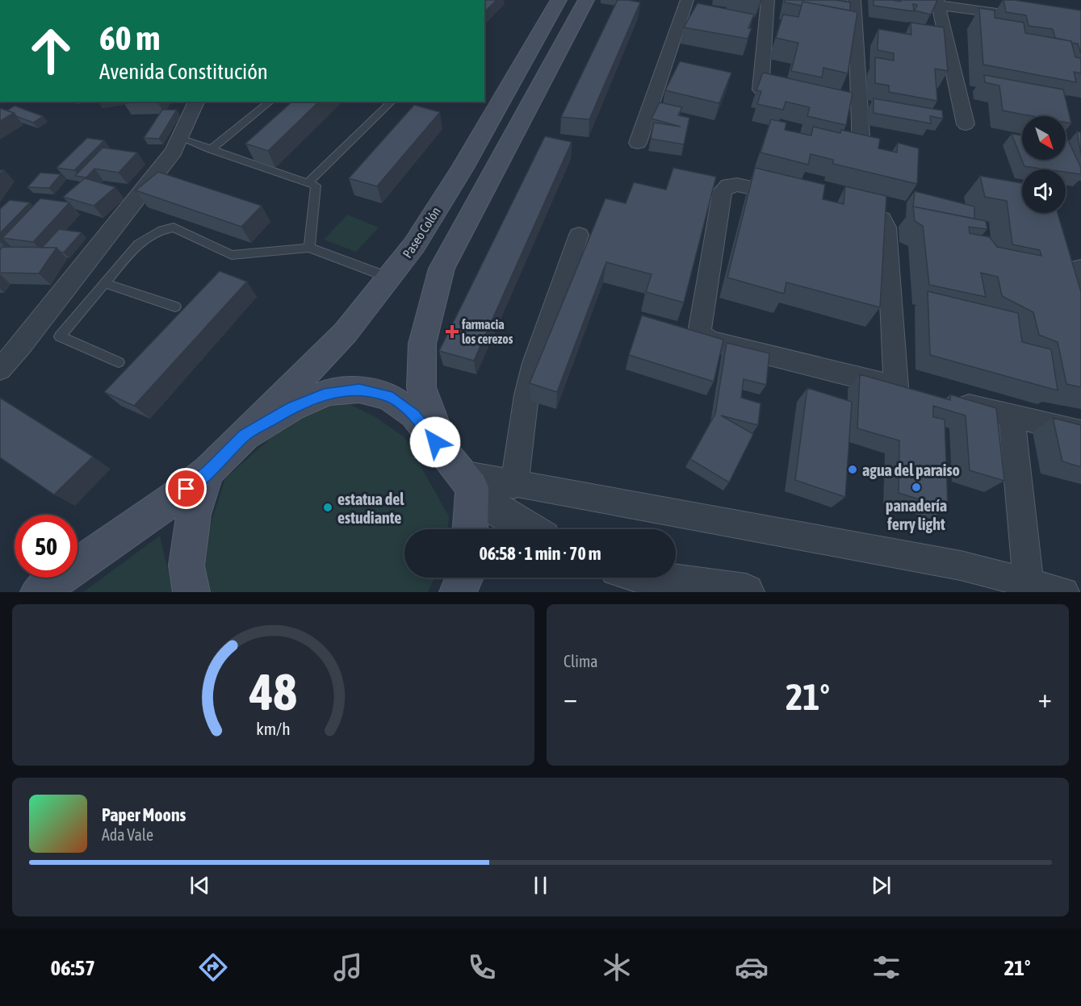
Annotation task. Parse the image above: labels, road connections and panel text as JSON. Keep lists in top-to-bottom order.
{
  "streets": {
    "main road": ["Paseo Colón"]
  },
  "places": {
    "health": ["farmacia los cerezos"],
    "other": ["agua del paraiso", "panadería ferry light", "estatua del estudiante"]
  },
  "north": "bottom right",
  "page": {
    "turn": ["60 m", "Avenida Constitución"],
    "limit": "50",
    "trip": "06:58 · 1 min · 70 m",
    "tile": "Clima",
    "heat": ["−", "21°", "+"],
    "song": ["Paper Moons", "Ada Vale"],
    "tabs": ["06:57", "21°"],
    "gauge": ["48", "km/h"]
  }
}
